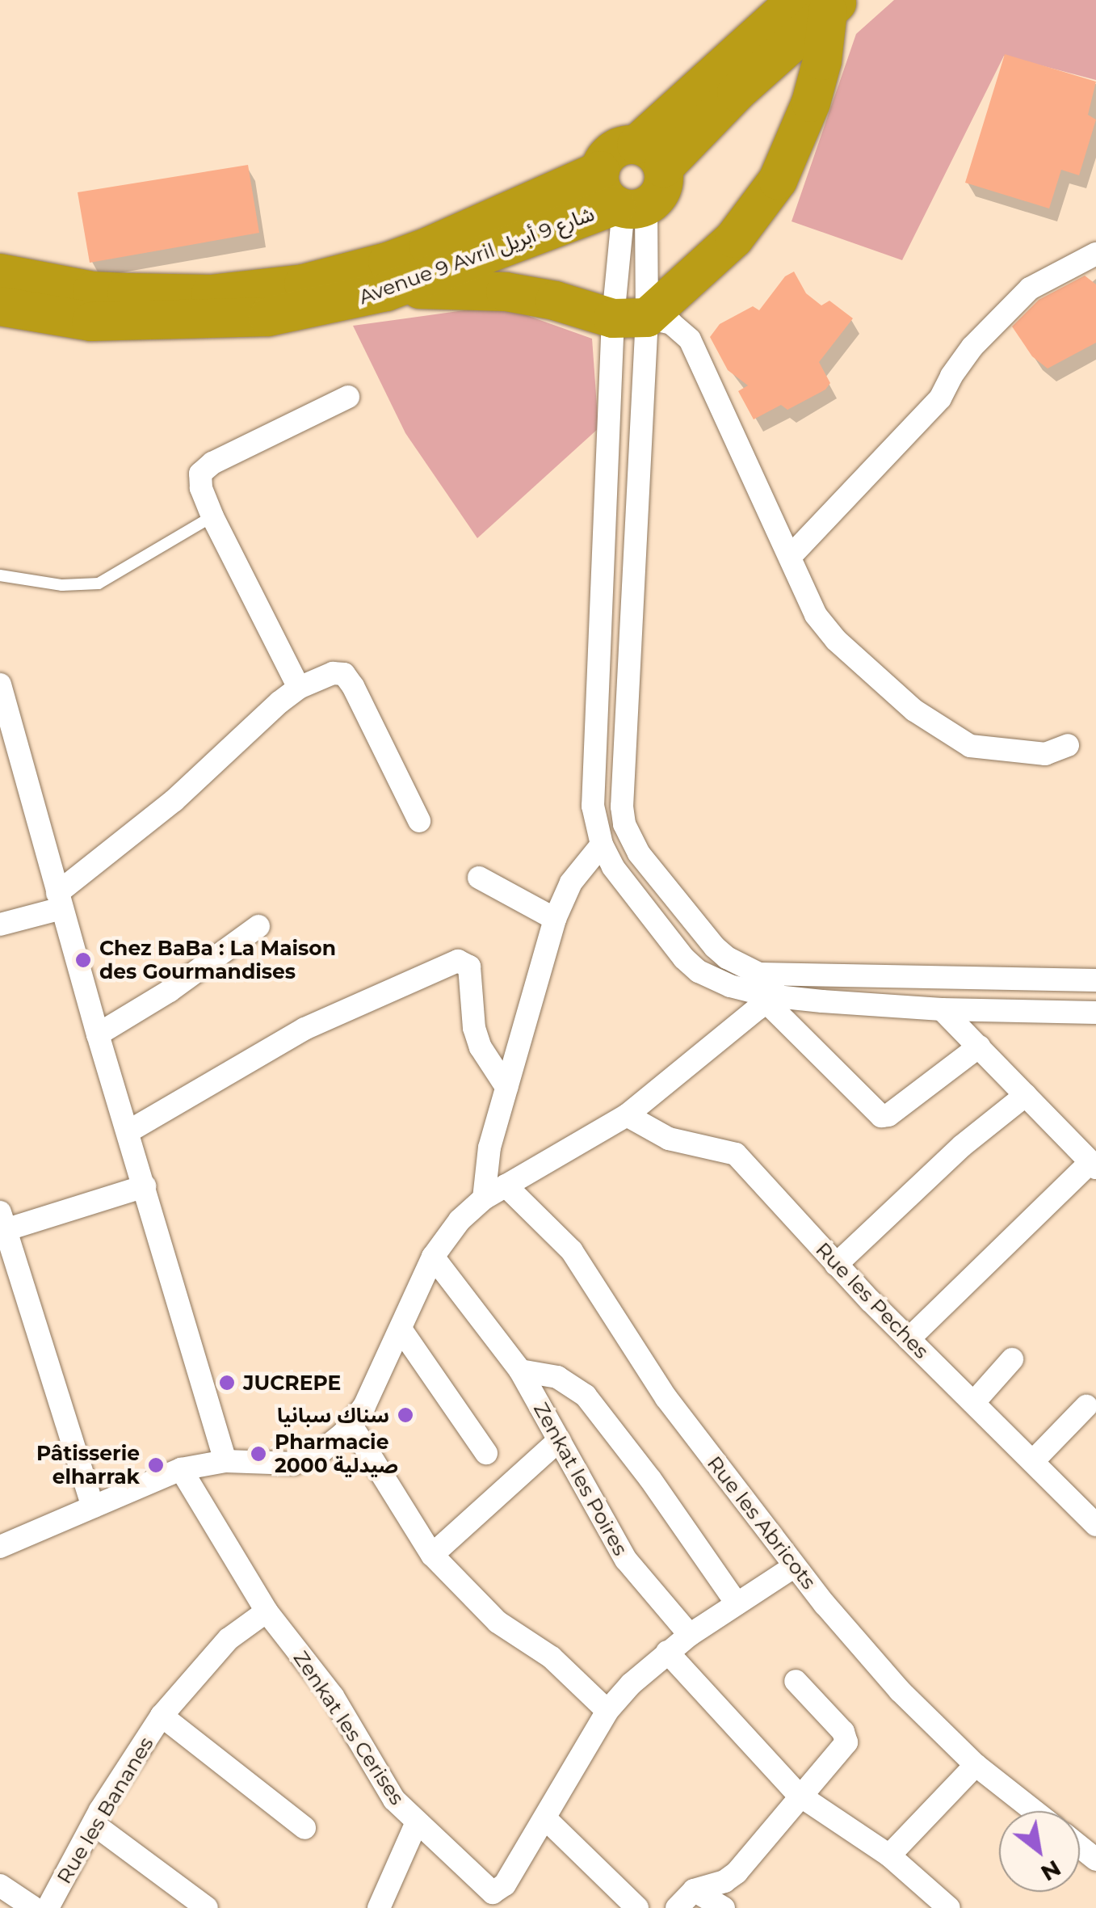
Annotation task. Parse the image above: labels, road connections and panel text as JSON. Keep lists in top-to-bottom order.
{
  "streets": {
    "highway": ["Avenue 9 Avril شارع 9 أبريل"],
    "street": [
      "Rue les Peches",
      "Zenkat les Poires",
      "Rue les Abricots",
      "Zenkat les Cerises",
      "Rue les Bananes"
    ]
  },
  "crossings": [
    ["Zenkat les Poires", "Zenkat les Cerises"],
    ["Zenkat les Cerises", "Rue les Bananes"]
  ],
  "places": [
    "Chez BaBa : La Maison des Gourmandises",
    "JUCREPE",
    "سناك سبانيا",
    "Pharmacie 2000 صيدلية",
    "Pâtisserie elharrak"
  ],
  "north": "bottom right"
}
